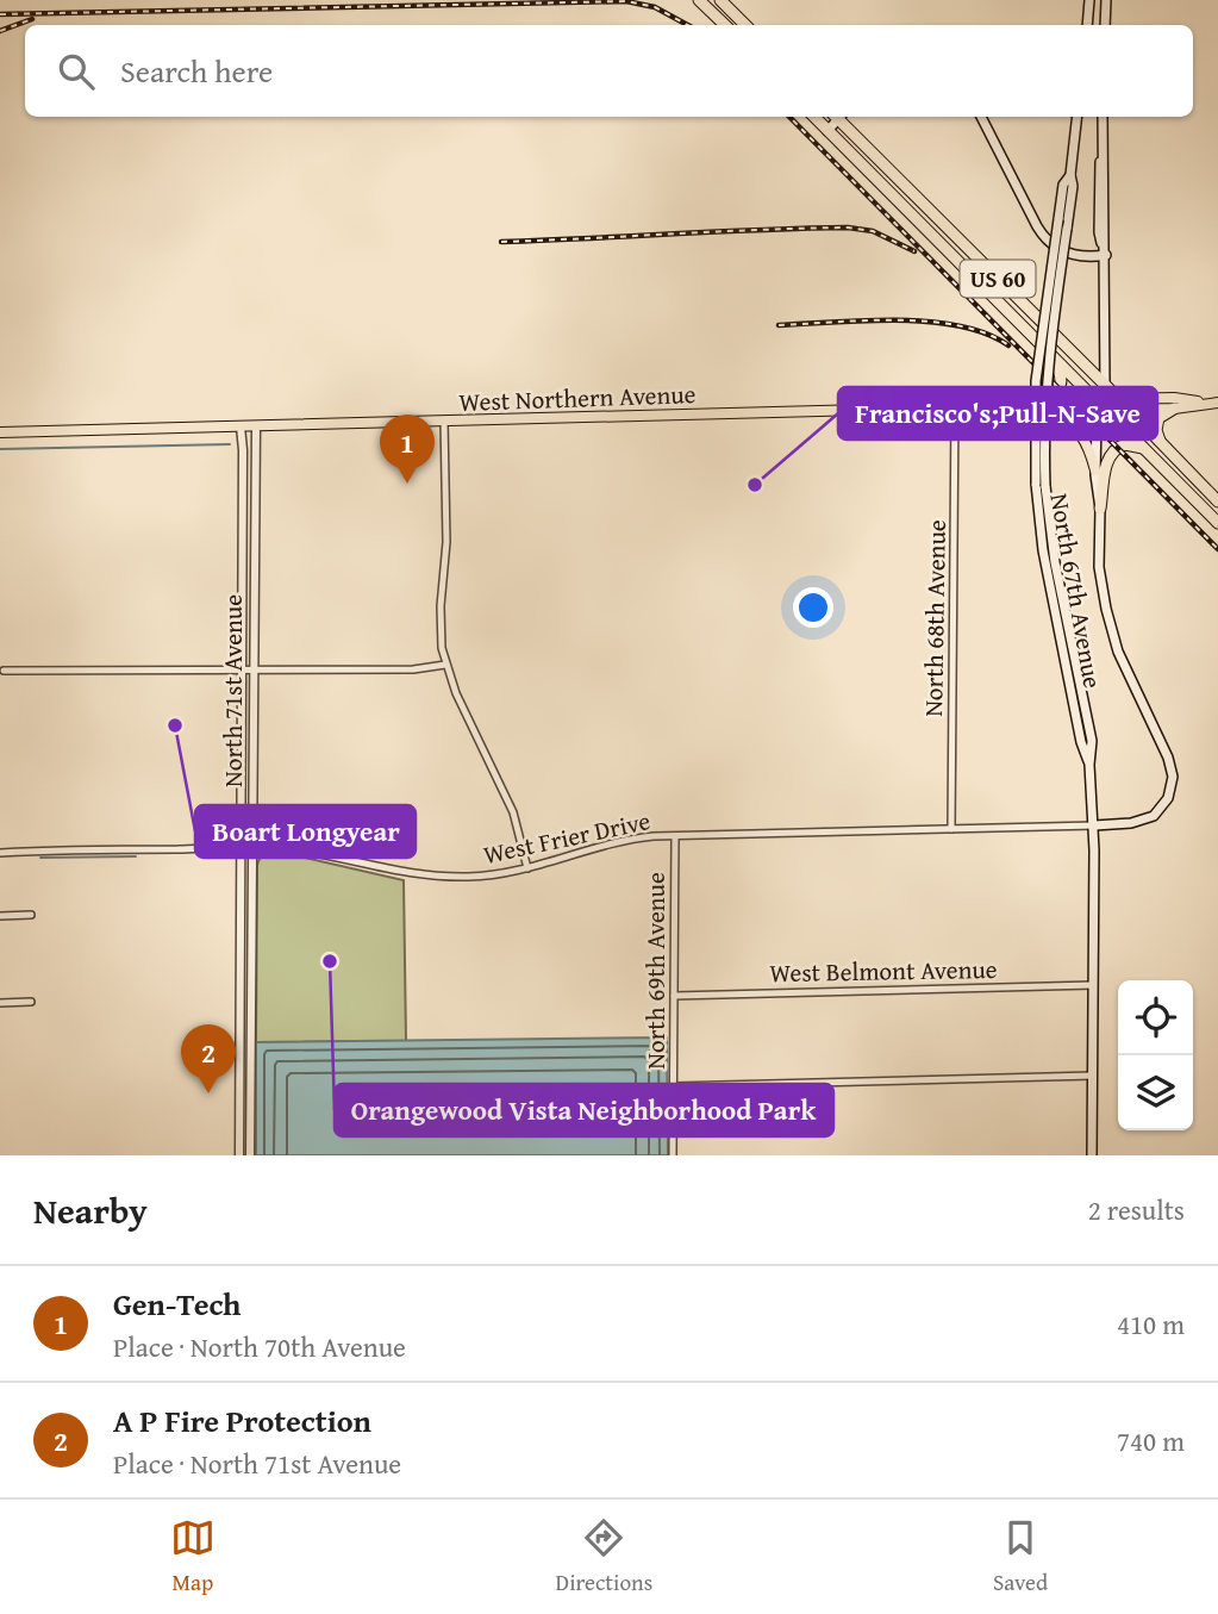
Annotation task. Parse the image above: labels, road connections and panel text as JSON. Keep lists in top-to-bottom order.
{
  "streets": {
    "highway": ["US 60"],
    "main road": ["West Northern Avenue", "North 67th Avenue"],
    "street": [
      "North 68th Avenue",
      "North 71st Avenue",
      "West Frier Drive",
      "North 69th Avenue",
      "West Belmont Avenue"
    ]
  },
  "crossings": [
    ["US 60", "West Northern Avenue"],
    ["West Northern Avenue", "North 68th Avenue"],
    ["West Northern Avenue", "North 71st Avenue"],
    ["North 67th Avenue", "West Frier Drive"],
    ["North 67th Avenue", "West Belmont Avenue"],
    ["North 68th Avenue", "West Frier Drive"],
    ["North 71st Avenue", "West Frier Drive"],
    ["West Frier Drive", "North 69th Avenue"],
    ["North 69th Avenue", "West Belmont Avenue"]
  ],
  "places": ["Francisco's;Pull-N-Save", "Boart Longyear", "Orangewood Vista Neighborhood Park"],
  "page": {
    "search": "Search here",
    "pins": ["1", "2"],
    "heading": ["Nearby", "2 results"],
    "list": [
      {
        "mark": "1",
        "name": "Gen-Tech",
        "note": "Place · North 70th Avenue",
        "value": "410 m"
      },
      {
        "mark": "2",
        "name": "A P Fire Protection",
        "note": "Place · North 71st Avenue",
        "value": "740 m"
      }
    ],
    "nav": ["Map", "Directions", "Saved"]
  }
}
